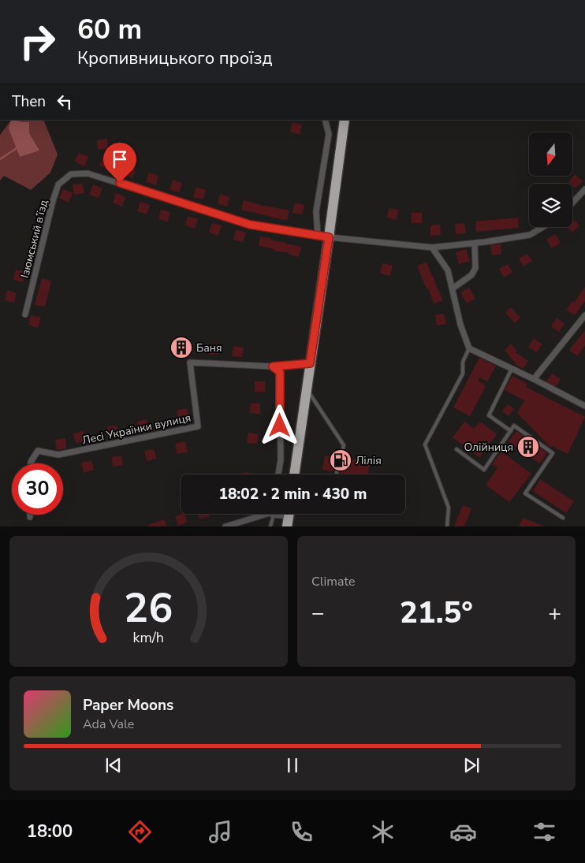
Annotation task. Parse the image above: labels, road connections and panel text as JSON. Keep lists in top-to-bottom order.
{
  "streets": {
    "street": ["Ізюмський в’їзд", "Лесі Українки вулиця"]
  },
  "places": {
    "building": ["Баня", "Олійниця"],
    "fuel station": ["Лілія"]
  },
  "north": "bottom",
  "page": {
    "turn": ["60 m", "Кропивницького проїзд"],
    "then": "Then",
    "limit": "30",
    "trip": "18:02 · 2 min · 430 m",
    "tile": "Climate",
    "heat": ["−", "21.5°", "+"],
    "song": ["Paper Moons", "Ada Vale"],
    "tabs": "18:00",
    "gauge": ["26", "km/h"]
  }
}
